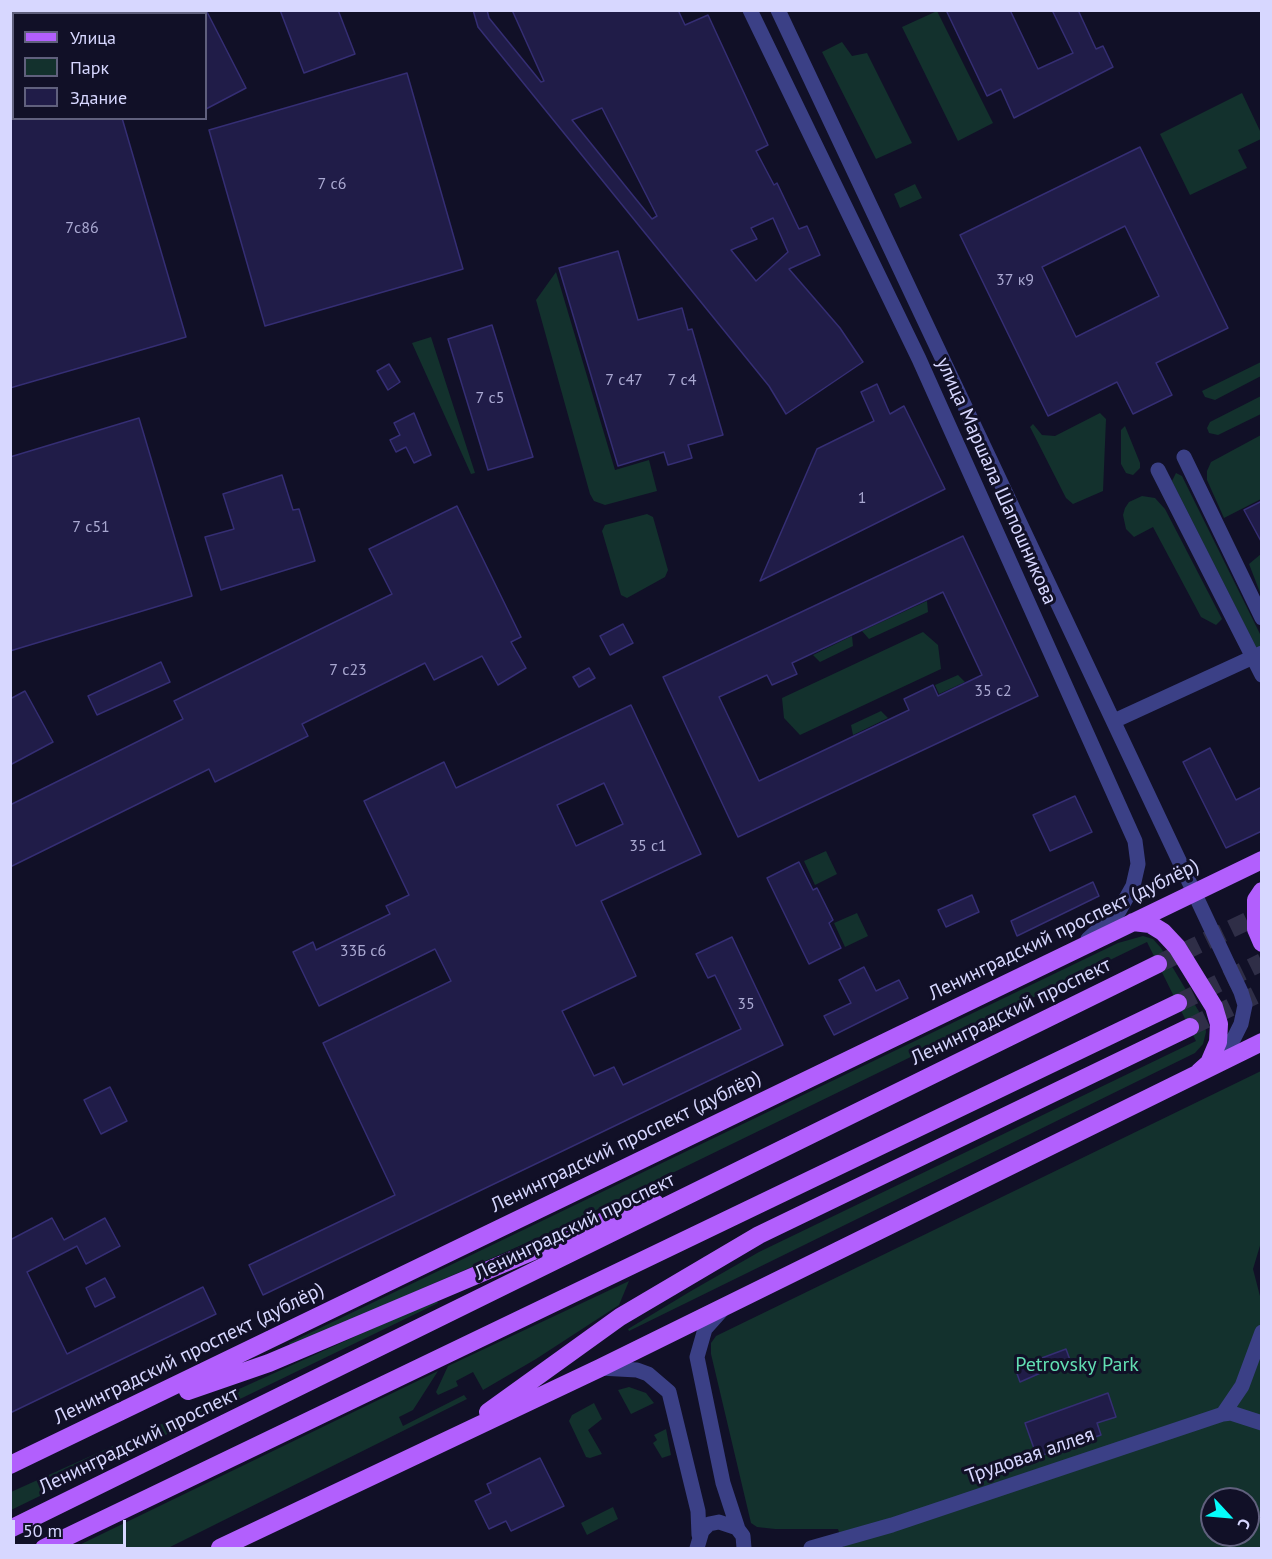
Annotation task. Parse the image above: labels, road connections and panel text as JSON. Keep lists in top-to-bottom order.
{
  "streets": {
    "main road": ["Ленинградский проспект (дублёр)", "Ленинградский проспект"],
    "street": ["улица Маршала Шапошникова", "Трудовая аллея"]
  },
  "crossings": [
    ["улица Маршала Шапошникова", "Ленинградский проспект (дублёр)"]
  ],
  "parks": ["Petrovsky Park"],
  "house_numbers": [
    "7 с6",
    "7с86",
    "37 к9",
    "7 с47",
    "7 с4",
    "7 с5",
    "1",
    "7 с51",
    "7 с23",
    "35 с2",
    "35 с1",
    "33Б с6",
    "35"
  ],
  "legend": ["Улица", "Парк", "Здание"],
  "scale_bar": "50 m",
  "north": "bottom right"
}
